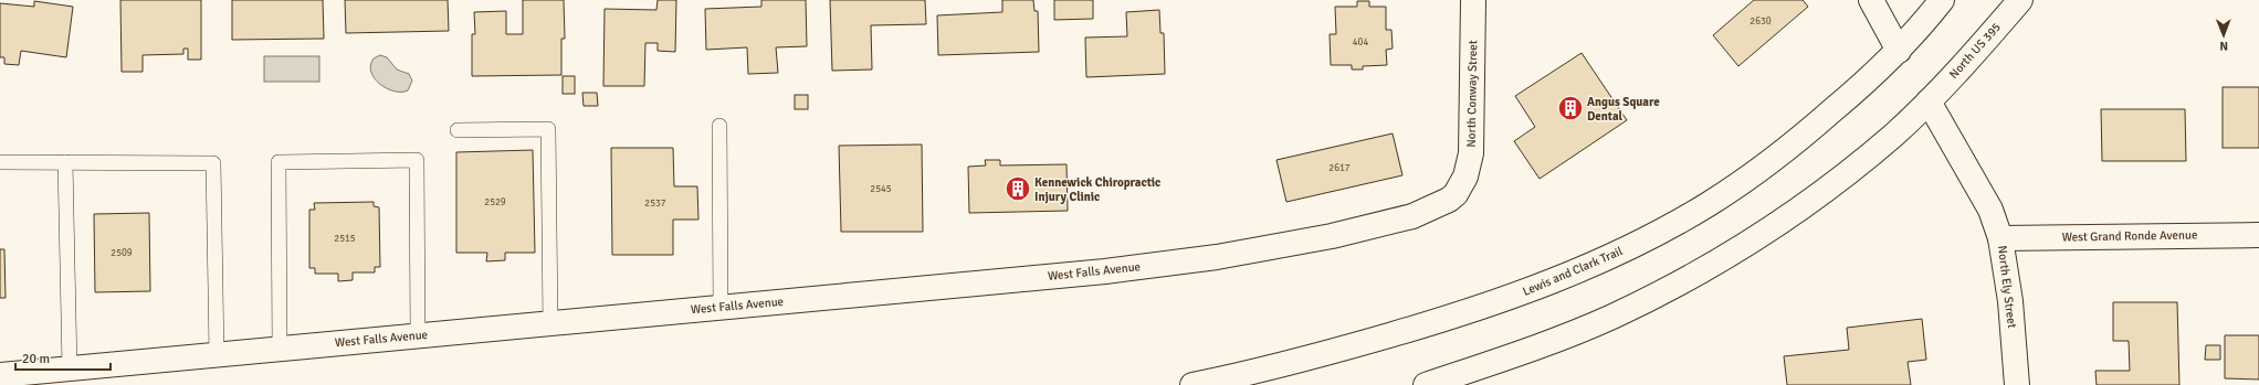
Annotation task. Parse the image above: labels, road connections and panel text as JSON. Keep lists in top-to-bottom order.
{
  "streets": {
    "main road": [
      "North US 395",
      "North Conway Street",
      "West Grand Ronde Avenue",
      "West Falls Avenue",
      "Lewis and Clark Trail",
      "North Ely Street"
    ]
  },
  "crossings": [
    ["North US 395", "North Ely Street"],
    ["North Conway Street", "West Falls Avenue"],
    ["West Grand Ronde Avenue", "North Ely Street"]
  ],
  "places": {
    "building": ["Angus Square Dental", "Kennewick Chiropractic Injury Clinic"]
  },
  "house_numbers": [
    "2630",
    "404",
    "2617",
    "2545",
    "2529",
    "2537",
    "2515",
    "2509"
  ],
  "scale_bar": "20 m",
  "north": "bottom"
}
